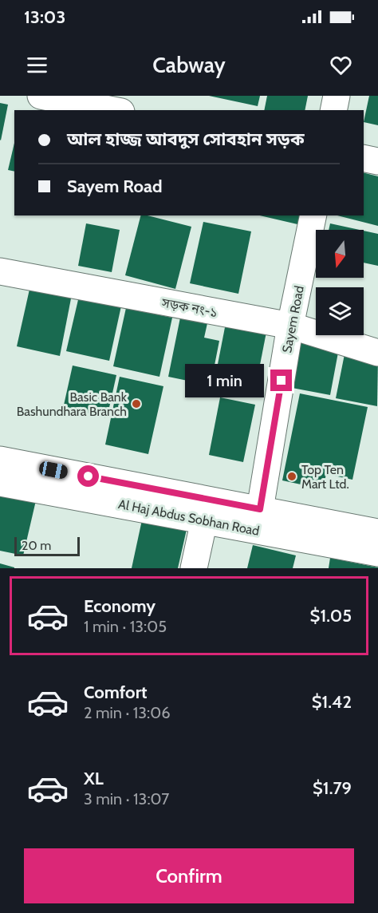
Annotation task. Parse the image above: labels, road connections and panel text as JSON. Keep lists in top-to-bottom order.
{
  "streets": {
    "street": ["সড়ক নং-১", "Sayem Road", "Al Haj Abdus Sobhan Road"]
  },
  "crossings": [
    ["সড়ক নং-১", "Sayem Road"]
  ],
  "places": ["Basic Bank Bashundhara Branch", "Top Ten Mart Ltd."],
  "scale_bar": "20 m",
  "north": "bottom",
  "page": {
    "status": "13:03",
    "header": "Cabway",
    "banner": ["আল হাজ্জ আবদুস সোবহান সড়ক", "Sayem Road"],
    "bubble": "1 min",
    "scale": "20 m",
    "list": [
      {
        "name": "Economy",
        "note": "1 min · 13:05",
        "value": "$1.05"
      },
      {
        "name": "Comfort",
        "note": "2 min · 13:06",
        "value": "$1.42"
      },
      {
        "name": "XL",
        "note": "3 min · 13:07",
        "value": "$1.79"
      }
    ],
    "buttons": "Confirm"
  }
}
